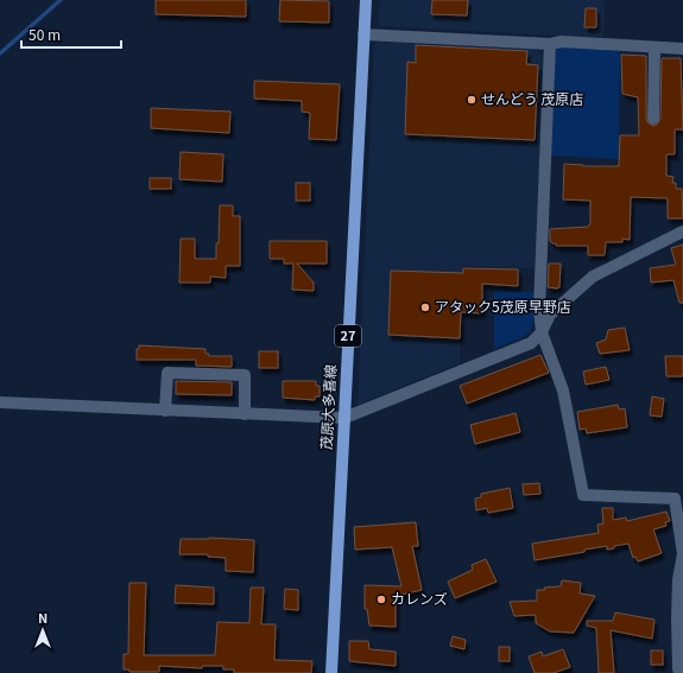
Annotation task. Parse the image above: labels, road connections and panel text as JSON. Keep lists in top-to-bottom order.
{
  "streets": {
    "main road": ["27", "茂原大多喜線"]
  },
  "places": ["せんどう 茂原店", "アタック5茂原早野店", "カレンズ"],
  "scale_bar": "50 m",
  "north": "top"
}
